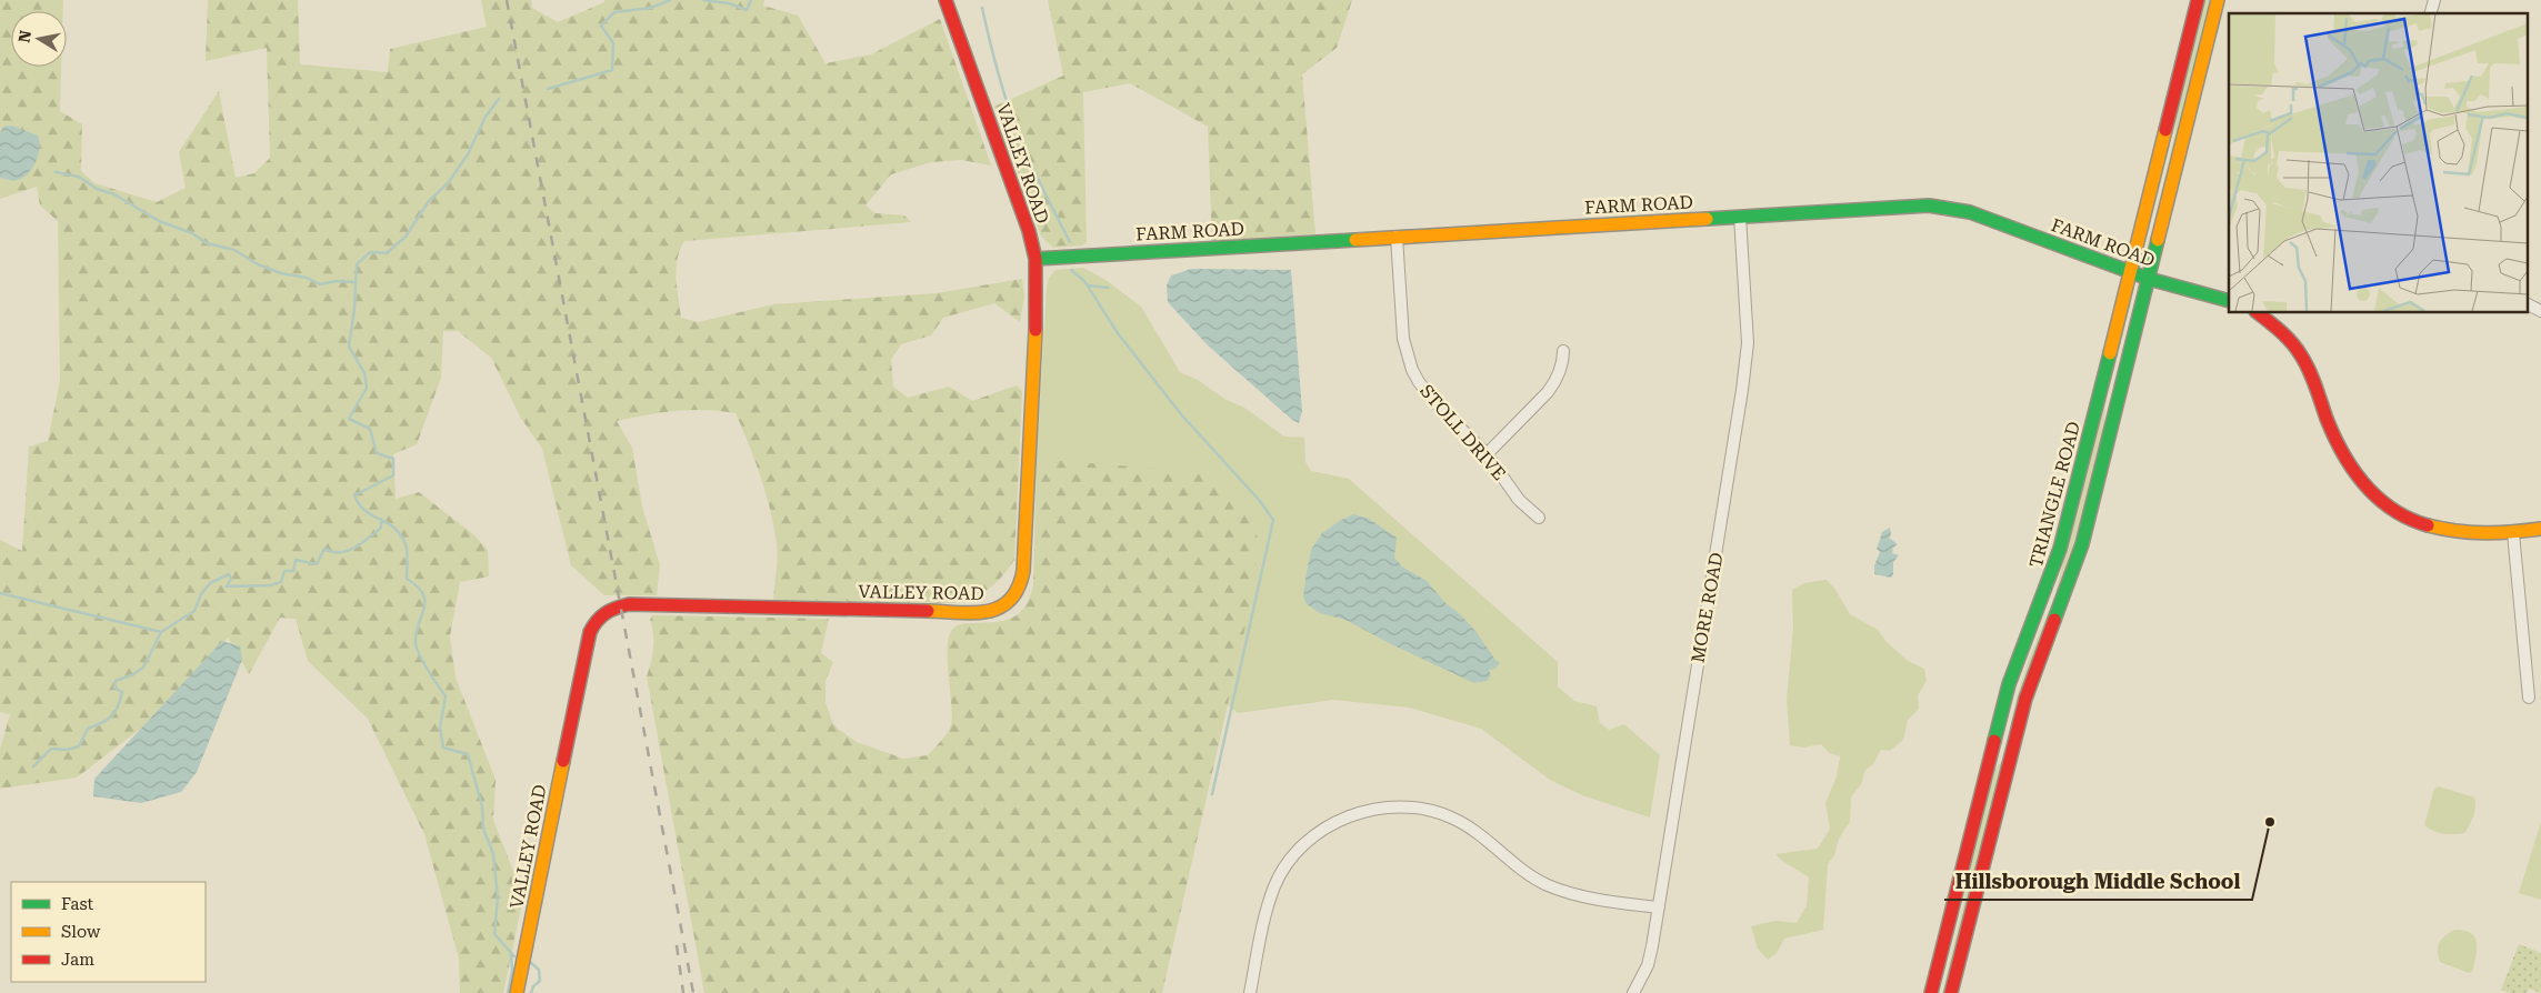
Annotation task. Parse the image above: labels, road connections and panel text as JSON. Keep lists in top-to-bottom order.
{
  "streets": {
    "street": [
      "VALLEY ROAD",
      "FARM ROAD",
      "STOLL DRIVE",
      "TRIANGLE ROAD",
      "MORE ROAD"
    ]
  },
  "crossings": [
    ["VALLEY ROAD", "FARM ROAD"],
    ["FARM ROAD", "STOLL DRIVE"],
    ["FARM ROAD", "TRIANGLE ROAD"],
    ["FARM ROAD", "MORE ROAD"]
  ],
  "places": ["Hillsborough Middle School"],
  "legend": ["Fast", "Slow", "Jam"],
  "north": "left"
}
